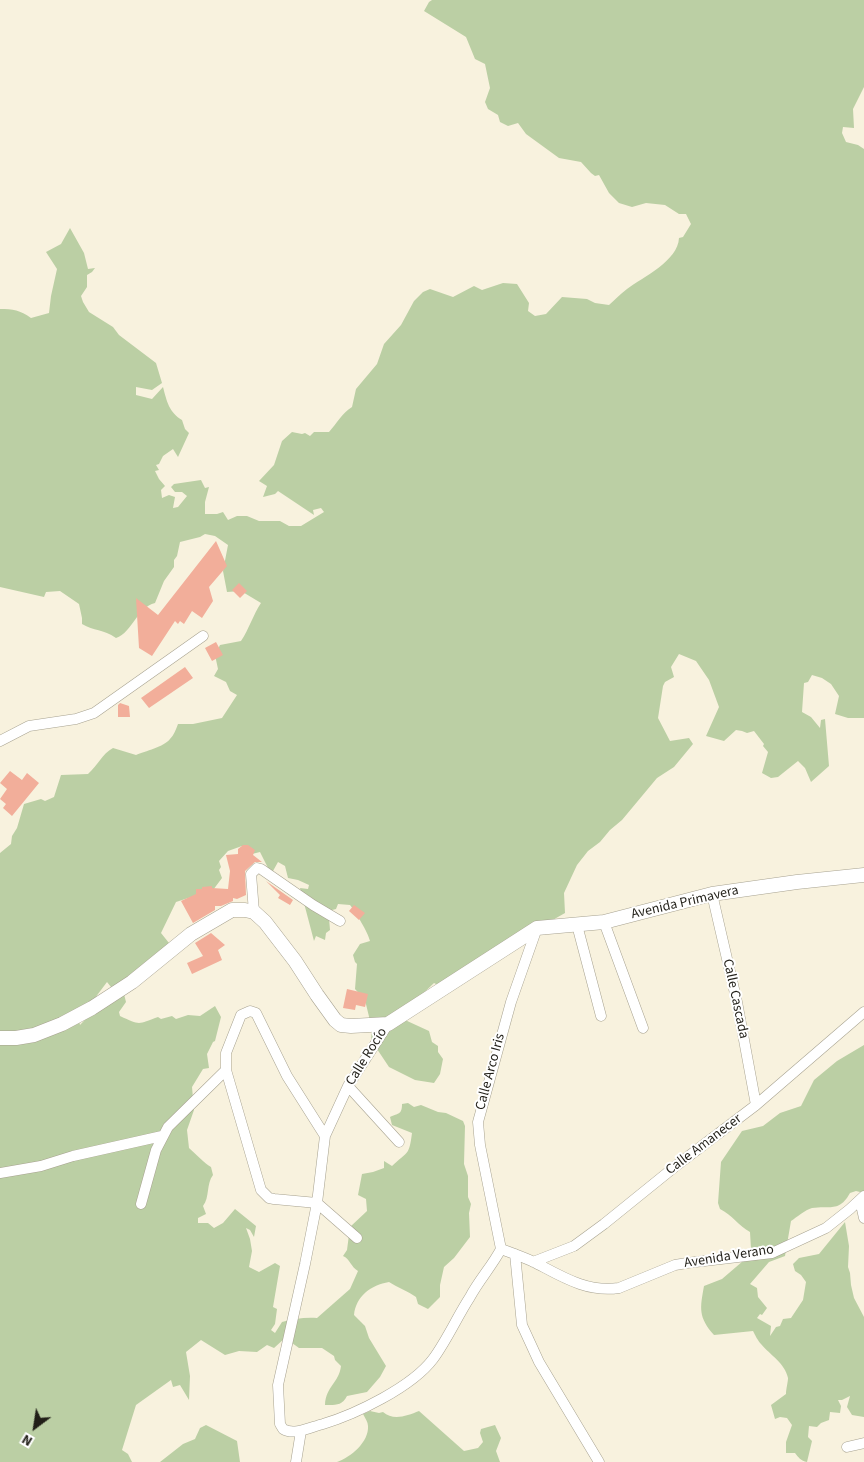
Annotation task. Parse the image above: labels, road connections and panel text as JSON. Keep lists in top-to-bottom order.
{
  "streets": {
    "street": [
      "Avenida Primavera",
      "Calle Cascada",
      "Calle Rocío",
      "Calle Arco Iris",
      "Calle Amanecer",
      "Avenida Verano"
    ]
  },
  "crossings": [
    ["Avenida Primavera", "Calle Cascada"],
    ["Avenida Primavera", "Calle Rocío"],
    ["Avenida Primavera", "Calle Arco Iris"],
    ["Calle Cascada", "Calle Amanecer"],
    ["Calle Rocío", "Calle Arco Iris"],
    ["Calle Arco Iris", "Avenida Verano"],
    ["Calle Amanecer", "Avenida Verano"]
  ],
  "north": "bottom left"
}
